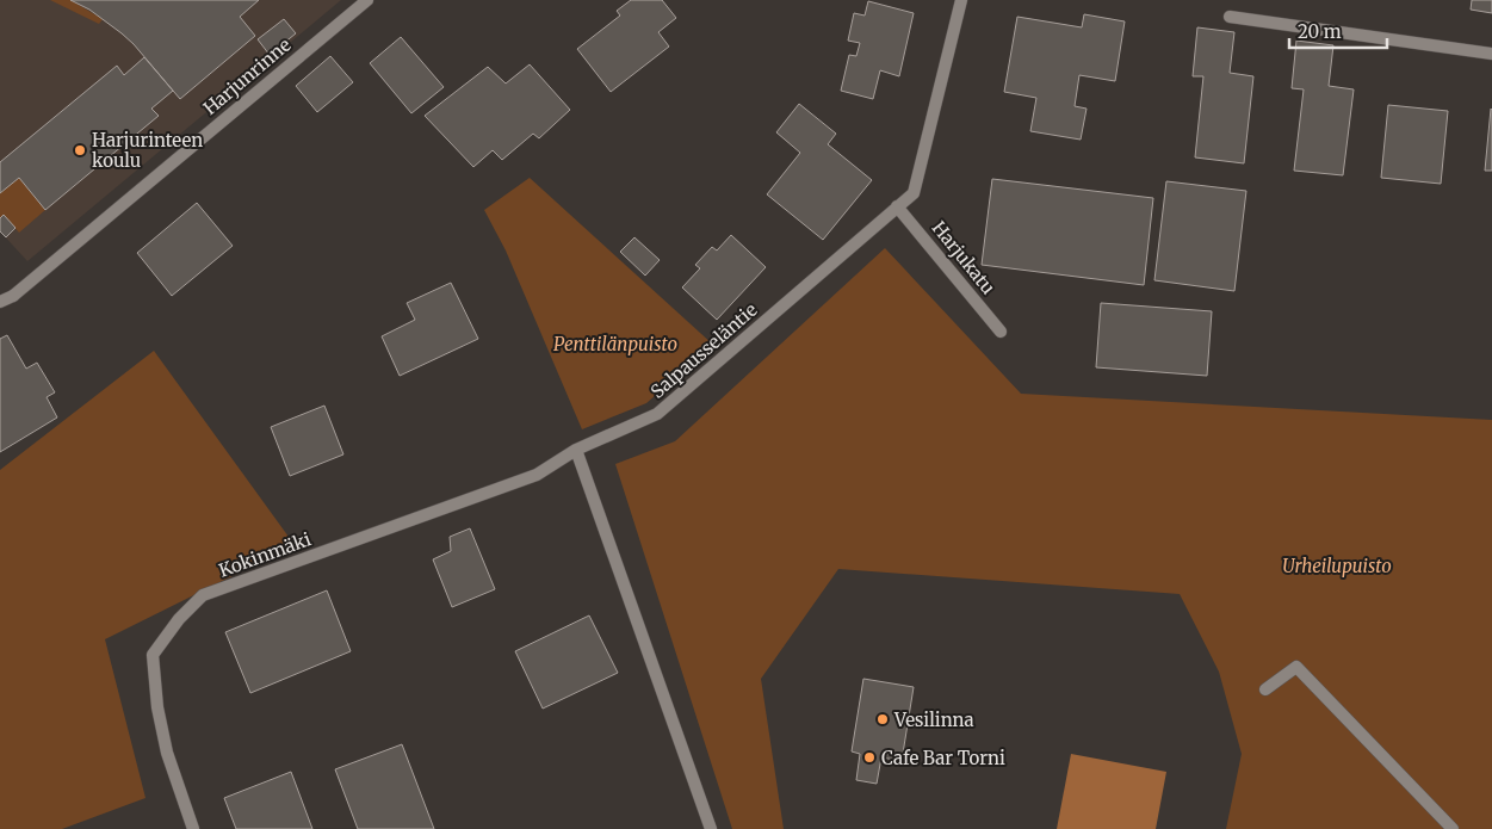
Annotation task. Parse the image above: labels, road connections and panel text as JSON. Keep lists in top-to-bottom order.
{
  "streets": {
    "street": [
      "Harjunrinne",
      "Harjukatu",
      "Salpausseläntie",
      "Kokinmäki"
    ]
  },
  "crossings": [
    ["Harjukatu", "Salpausseläntie"],
    ["Salpausseläntie", "Kokinmäki"]
  ],
  "parks": ["Penttilänpuisto", "Urheilupuisto"],
  "places": ["Harjurinteen koulu", "Vesilinna", "Cafe Bar Torni"],
  "scale_bar": "20 m"
}
